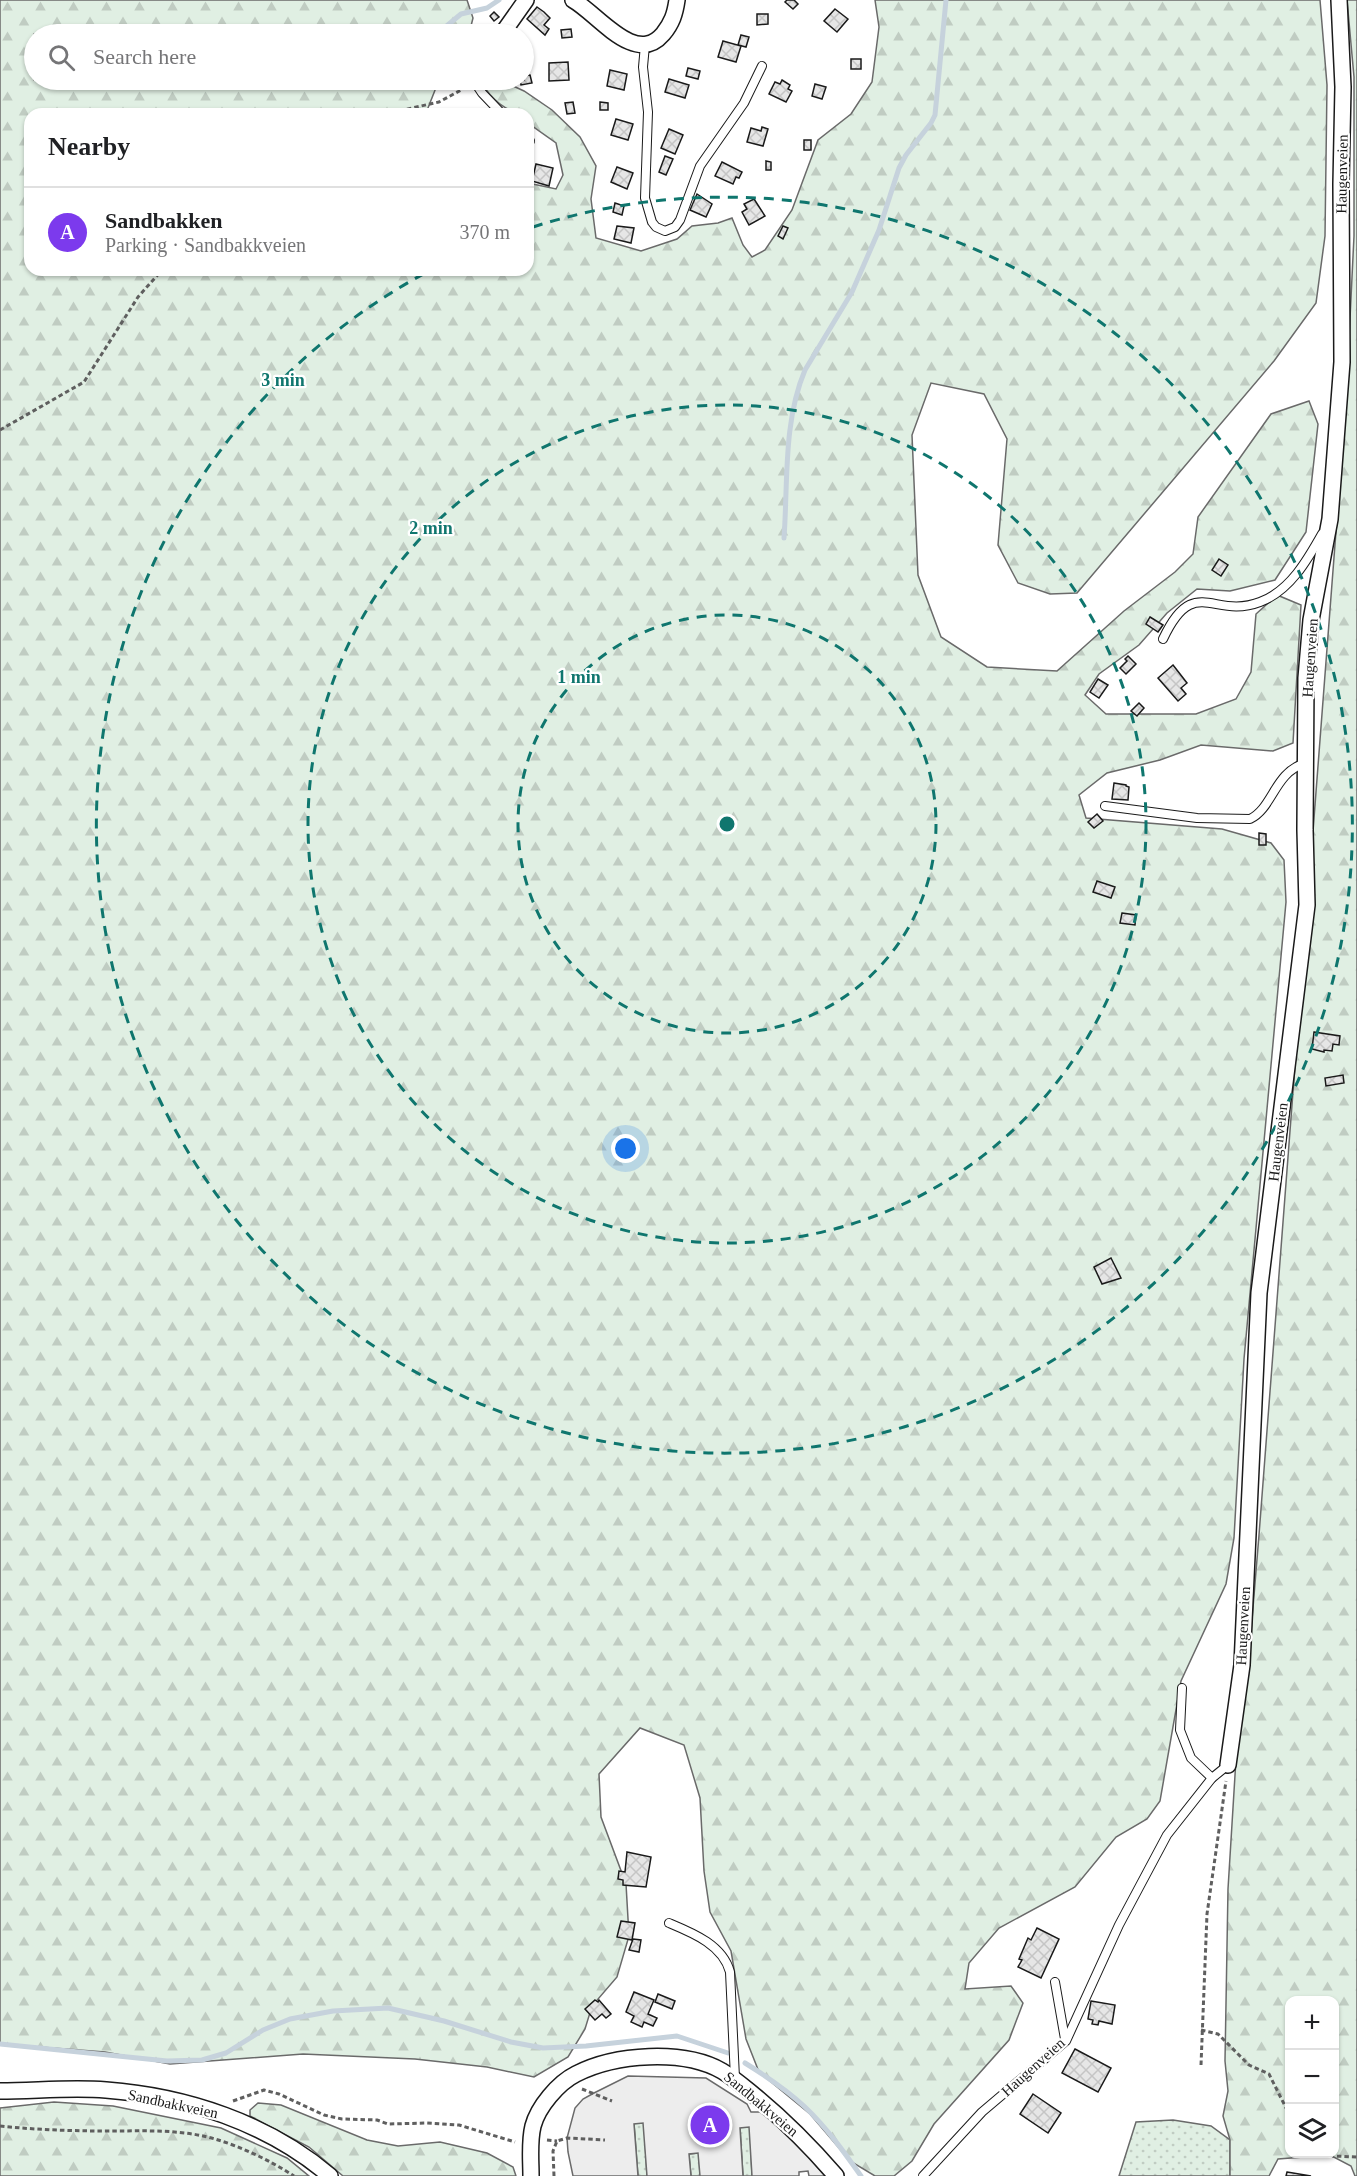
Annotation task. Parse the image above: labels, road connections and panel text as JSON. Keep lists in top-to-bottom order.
{
  "streets": {
    "street": ["Haugenveien", "Sandbakkveien"]
  },
  "page": {
    "search": "Search here",
    "heading": "Nearby",
    "list": [
      {
        "mark": "A",
        "name": "Sandbakken",
        "note": "Parking · Sandbakkveien",
        "value": "370 m"
      }
    ],
    "map_buttons": ["+", "−"],
    "pins": "A"
  },
  "rings": ["3 min", "2 min", "1 min"]
}
